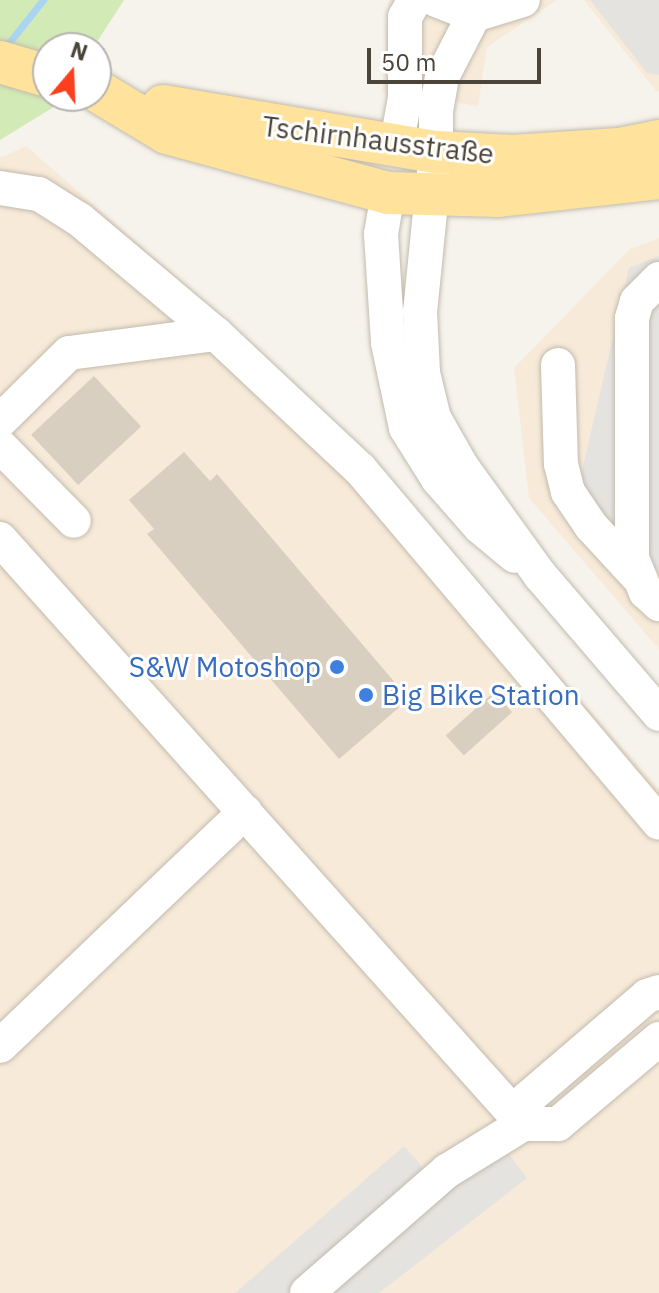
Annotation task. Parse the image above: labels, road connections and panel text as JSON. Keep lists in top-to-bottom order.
{
  "streets": {
    "main road": ["Tschirnhausstraße"]
  },
  "places": ["S&W Motoshop", "Big Bike Station"],
  "scale_bar": "50 m",
  "north": "top"
}
